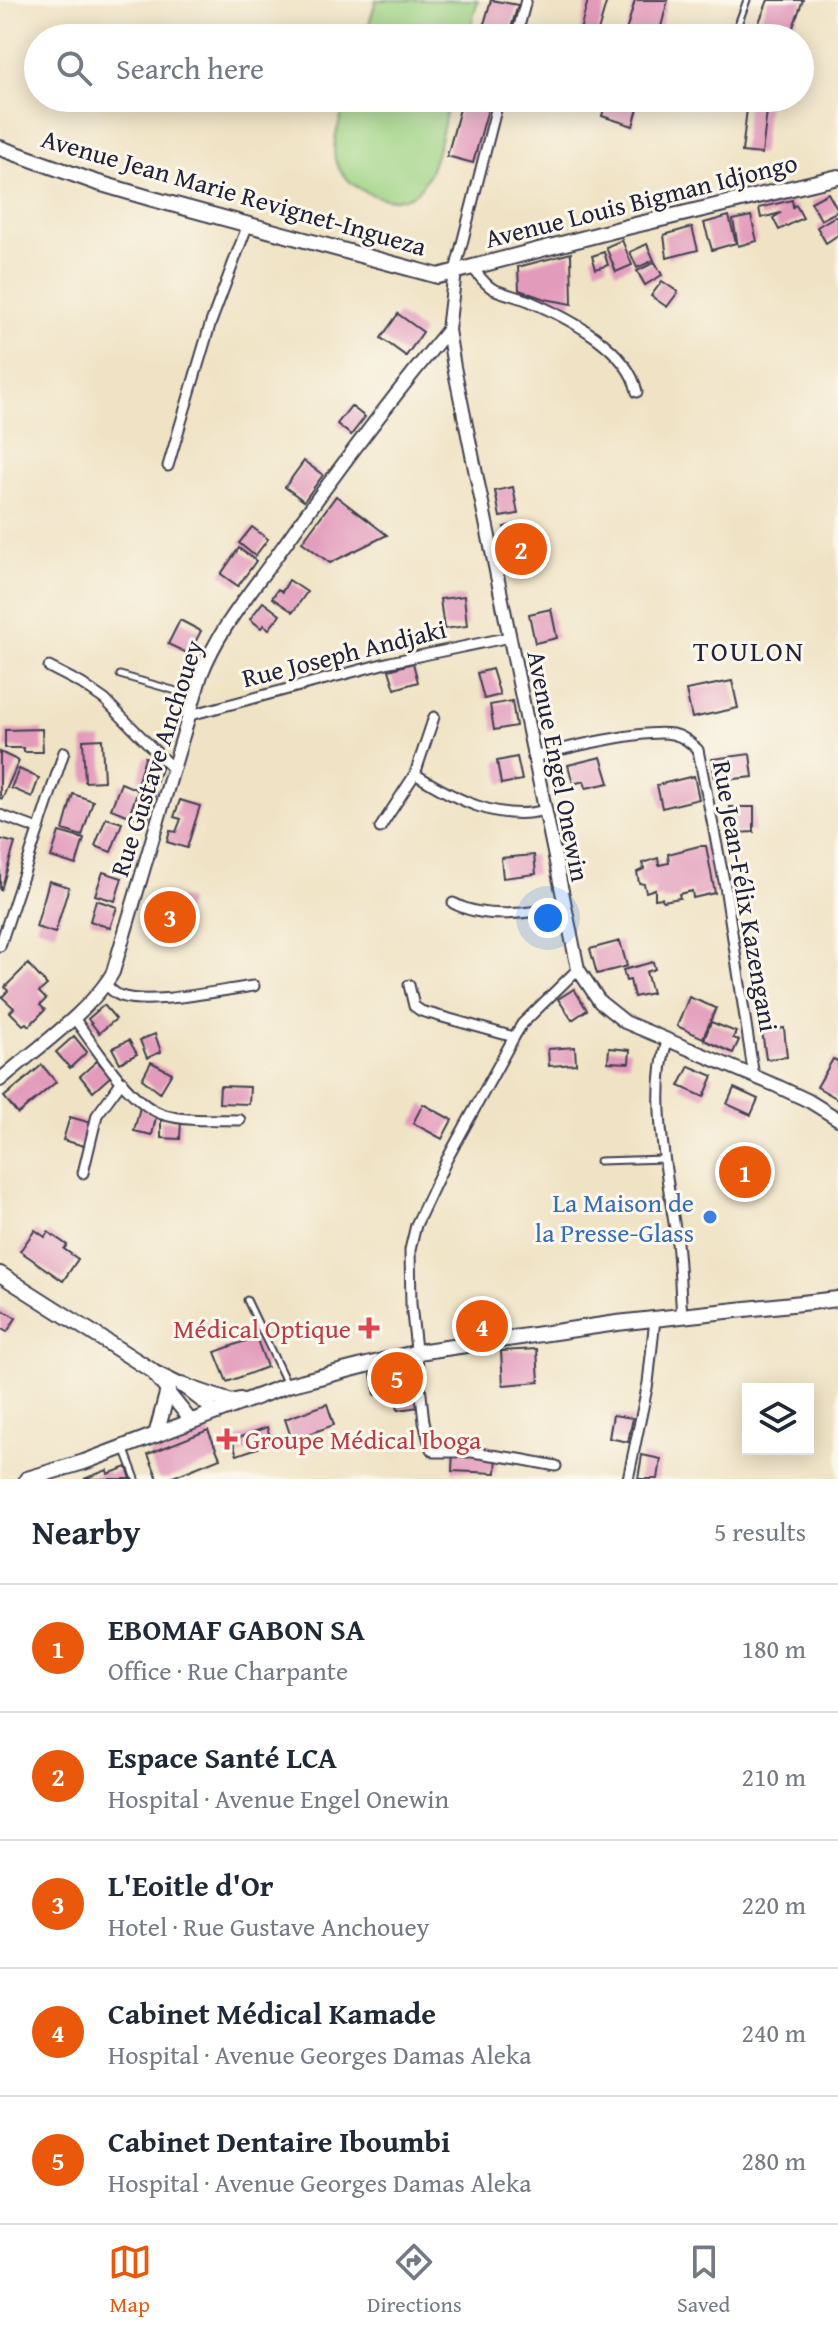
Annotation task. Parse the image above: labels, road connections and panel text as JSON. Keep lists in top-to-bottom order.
{
  "streets": {
    "main road": ["Avenue Jean Marie Revignet-Ingueza", "Avenue Louis Bigman Idjongo"],
    "street": [
      "Rue Joseph Andjaki",
      "Rue Gustave Anchouey",
      "Avenue Engel Onewin",
      "Rue Jean-Félix Kazengani"
    ]
  },
  "crossings": [
    ["Avenue Jean Marie Revignet-Ingueza", "Avenue Louis Bigman Idjongo"],
    ["Avenue Jean Marie Revignet-Ingueza", "Avenue Engel Onewin"],
    ["Avenue Louis Bigman Idjongo", "Avenue Engel Onewin"],
    ["Rue Joseph Andjaki", "Rue Gustave Anchouey"],
    ["Rue Joseph Andjaki", "Avenue Engel Onewin"],
    ["Rue Gustave Anchouey", "Avenue Engel Onewin"],
    ["Avenue Engel Onewin", "Rue Jean-Félix Kazengani"]
  ],
  "districts": ["TOULON"],
  "places": {
    "other": ["La Maison de la Presse-Glass"],
    "health": ["Médical Optique", "Groupe Médical Iboga"]
  },
  "page": {
    "search": "Search here",
    "pins": [
      "2",
      "3",
      "1",
      "4",
      "5"
    ],
    "heading": ["Nearby", "5 results"],
    "list": [
      {
        "mark": "1",
        "name": "EBOMAF GABON SA",
        "note": "Office · Rue Charpante",
        "value": "180 m"
      },
      {
        "mark": "2",
        "name": "Espace Santé LCA",
        "note": "Hospital · Avenue Engel Onewin",
        "value": "210 m"
      },
      {
        "mark": "3",
        "name": "L'Eoitle d'Or",
        "note": "Hotel · Rue Gustave Anchouey",
        "value": "220 m"
      },
      {
        "mark": "4",
        "name": "Cabinet Médical Kamade",
        "note": "Hospital · Avenue Georges Damas Aleka",
        "value": "240 m"
      },
      {
        "mark": "5",
        "name": "Cabinet Dentaire Iboumbi",
        "note": "Hospital · Avenue Georges Damas Aleka",
        "value": "280 m"
      }
    ],
    "nav": ["Map", "Directions", "Saved"]
  }
}
